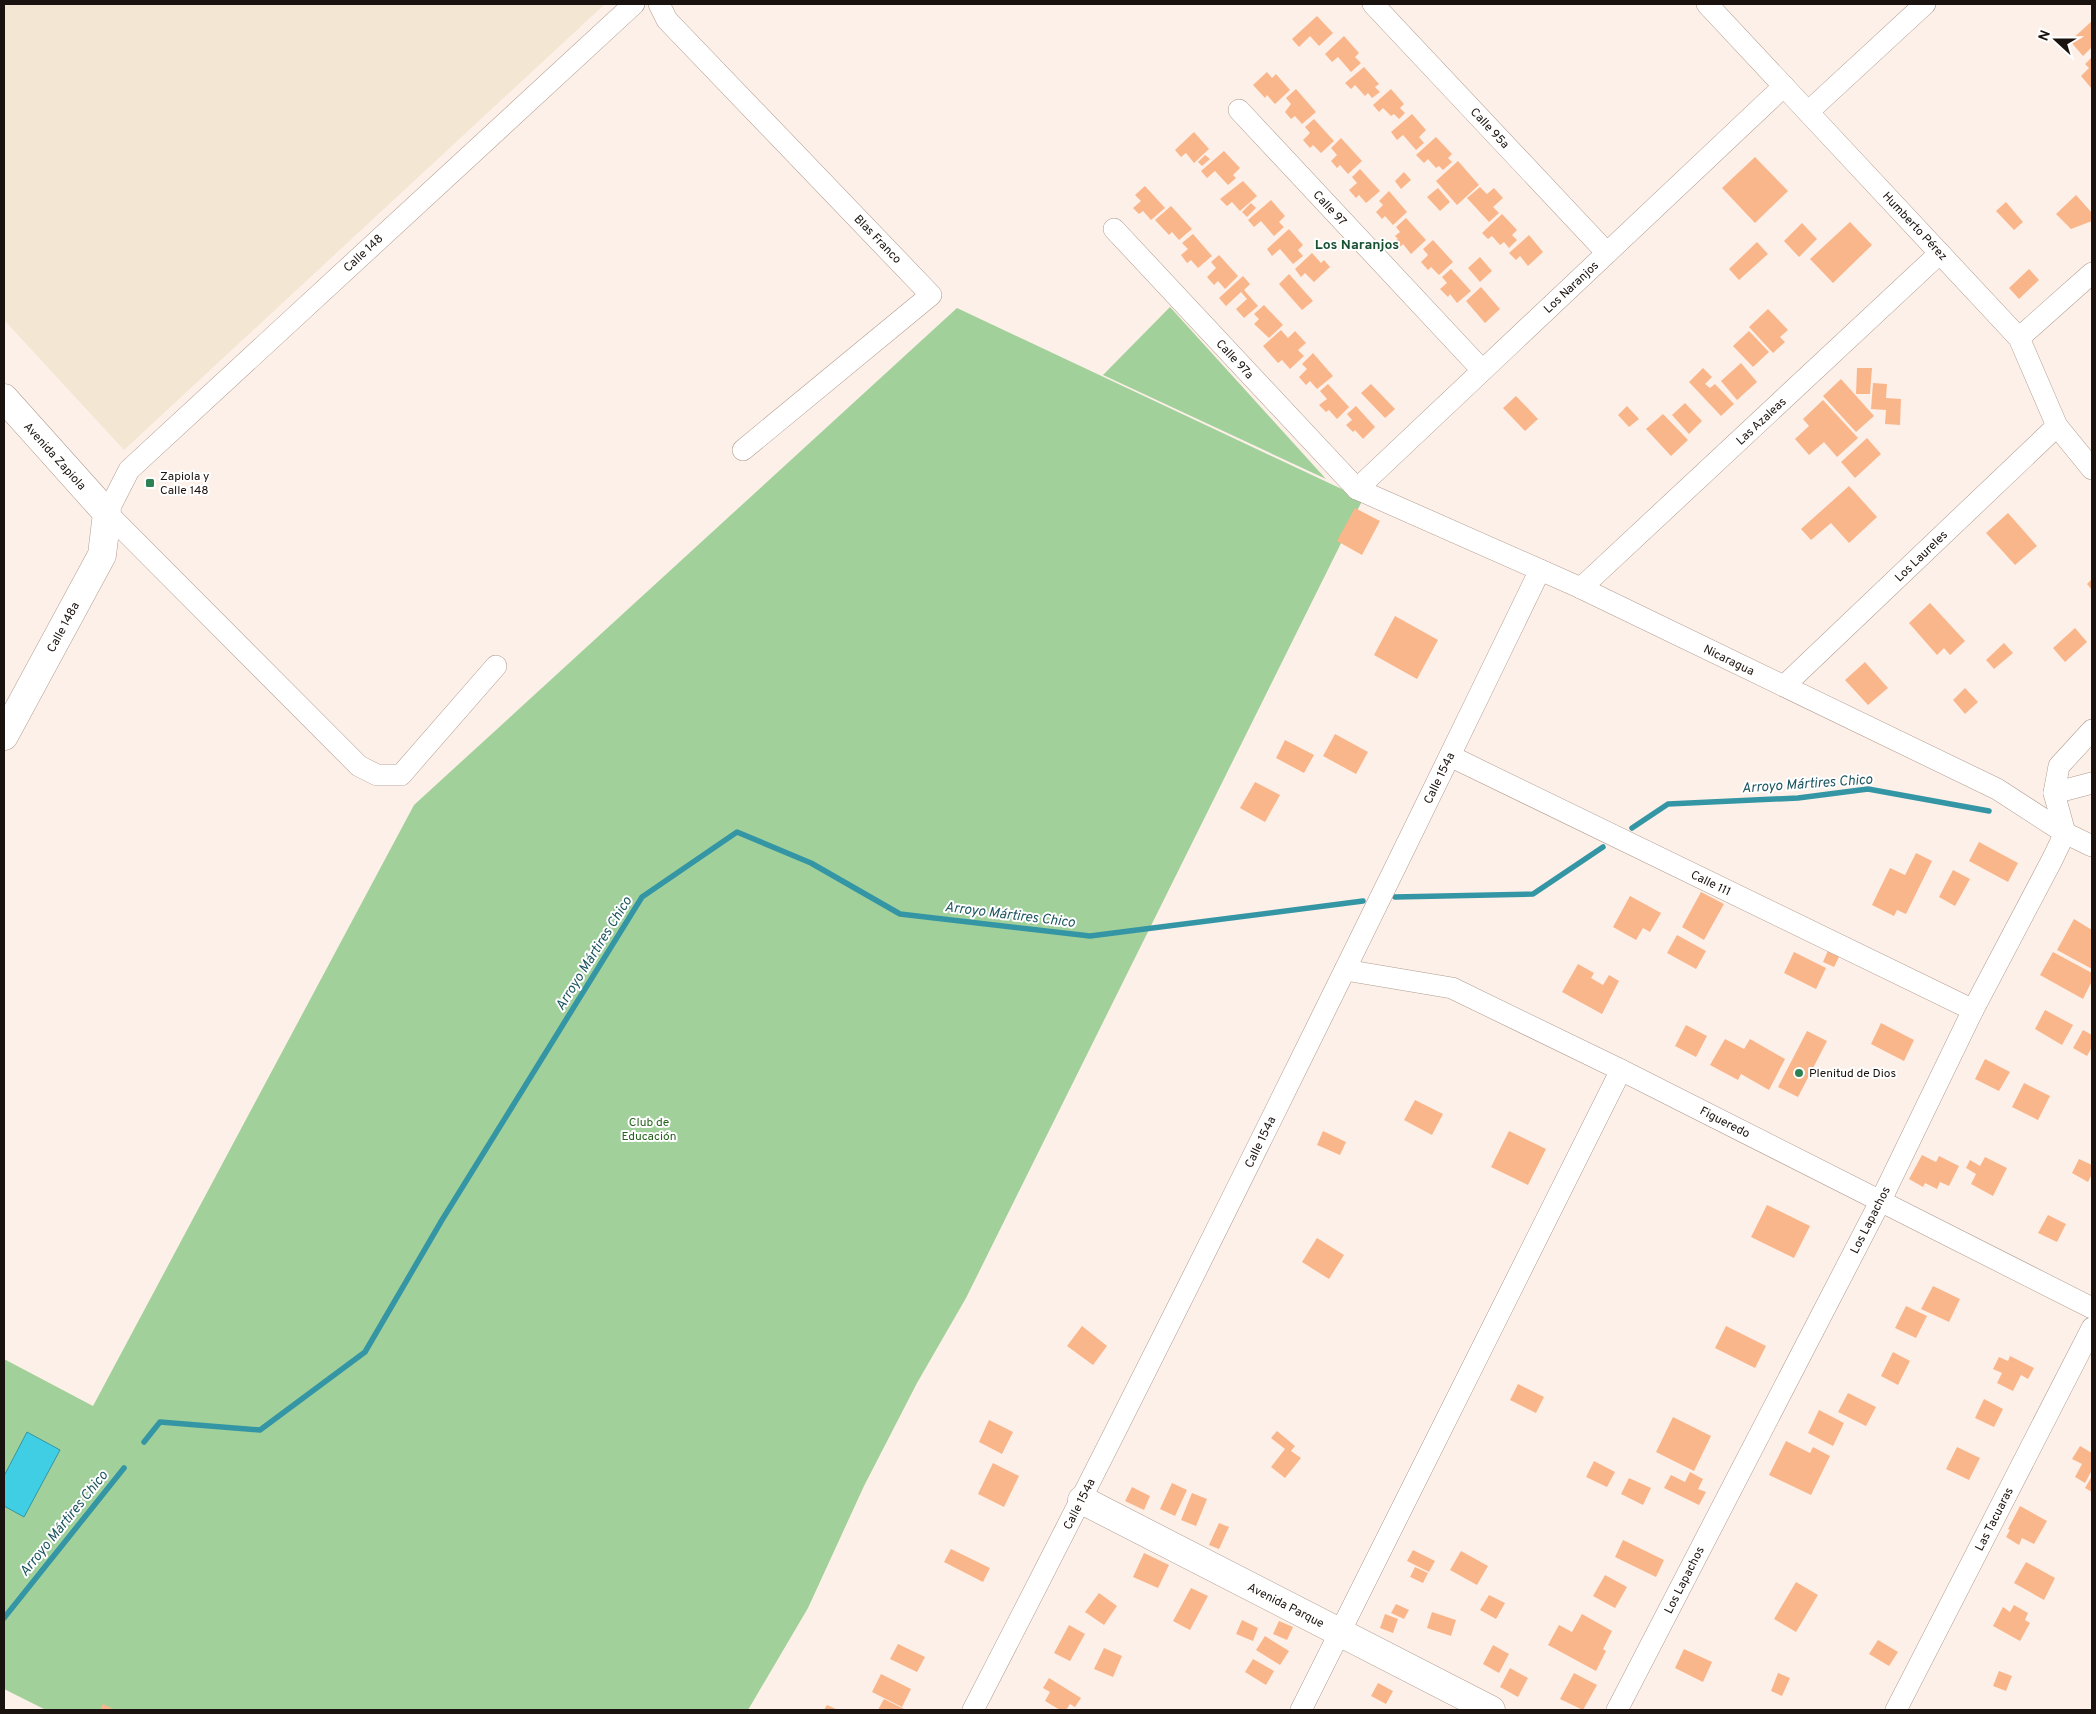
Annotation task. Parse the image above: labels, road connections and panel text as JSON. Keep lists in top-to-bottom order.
{
  "streets": {
    "street": [
      "Calle 95a",
      "Calle 97",
      "Humberto Pérez",
      "Blas Franco",
      "Calle 148",
      "Los Naranjos",
      "Calle 97a",
      "Las Azaleas",
      "Avenida Zapiola",
      "Los Laureles",
      "Calle 148a",
      "Nicaragua",
      "Calle 154a",
      "Calle 111",
      "Figueredo",
      "Los Lapachos",
      "Las Tacuaras",
      "Avenida Parque"
    ]
  },
  "crossings": [
    ["Calle 95a", "Los Naranjos"],
    ["Calle 97", "Los Naranjos"],
    ["Humberto Pérez", "Los Naranjos"],
    ["Humberto Pérez", "Las Azaleas"],
    ["Humberto Pérez", "Los Laureles"],
    ["Calle 148", "Avenida Zapiola"],
    ["Calle 148", "Calle 148a"],
    ["Los Naranjos", "Calle 97a"],
    ["Los Naranjos", "Nicaragua"],
    ["Calle 97a", "Nicaragua"],
    ["Las Azaleas", "Nicaragua"],
    ["Avenida Zapiola", "Calle 148a"],
    ["Los Laureles", "Nicaragua"],
    ["Nicaragua", "Calle 154a"],
    ["Nicaragua", "Los Lapachos"],
    ["Calle 154a", "Calle 111"],
    ["Calle 154a", "Figueredo"],
    ["Calle 154a", "Avenida Parque"],
    ["Calle 111", "Los Lapachos"],
    ["Figueredo", "Los Lapachos"]
  ],
  "districts": ["Los Naranjos"],
  "water": ["Arroyo Mártires Chico"],
  "parks": ["Club de Educación"],
  "places": {
    "transit": ["Zapiola y Calle 148"],
    "other": ["Plenitud de Dios"]
  },
  "north": "left"
}
